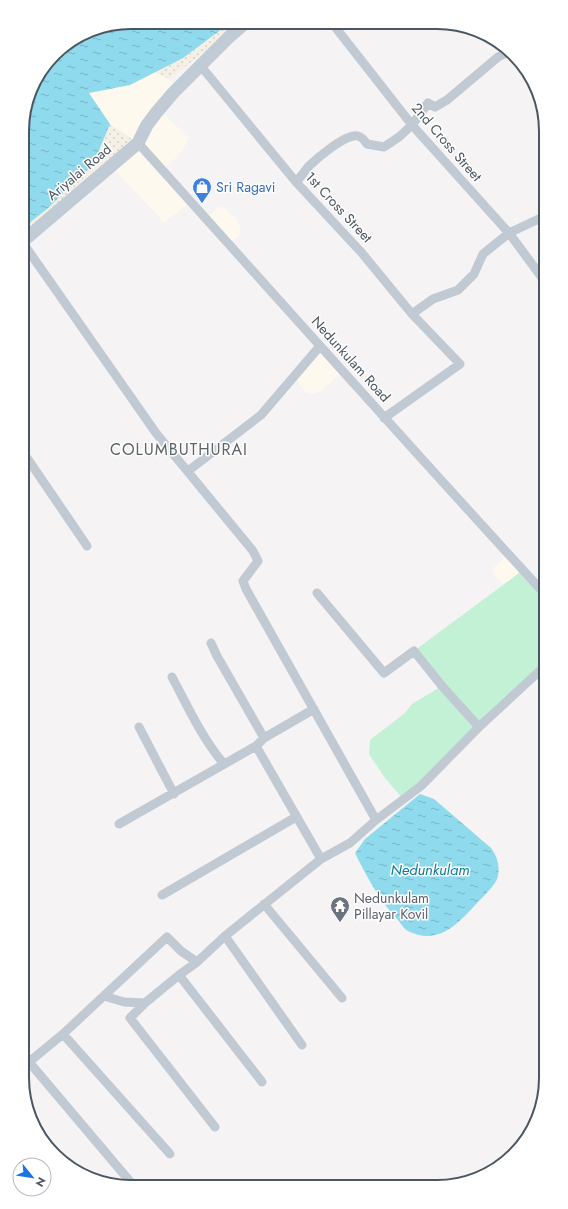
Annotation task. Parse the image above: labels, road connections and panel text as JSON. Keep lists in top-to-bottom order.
{
  "streets": {
    "street": [
      "2nd Cross Street",
      "Ariyalai Road",
      "1st Cross Street",
      "Nedunkulam Road"
    ]
  },
  "crossings": [
    ["Ariyalai Road", "Nedunkulam Road"],
    ["1st Cross Street", "Nedunkulam Road"]
  ],
  "districts": ["COLUMBUTHURAI"],
  "water": ["Nedunkulam"],
  "places": {
    "shop": ["Sri Ragavi"],
    "temple": ["Nedunkulam Pillayar Kovil"]
  },
  "north": "bottom right"
}
